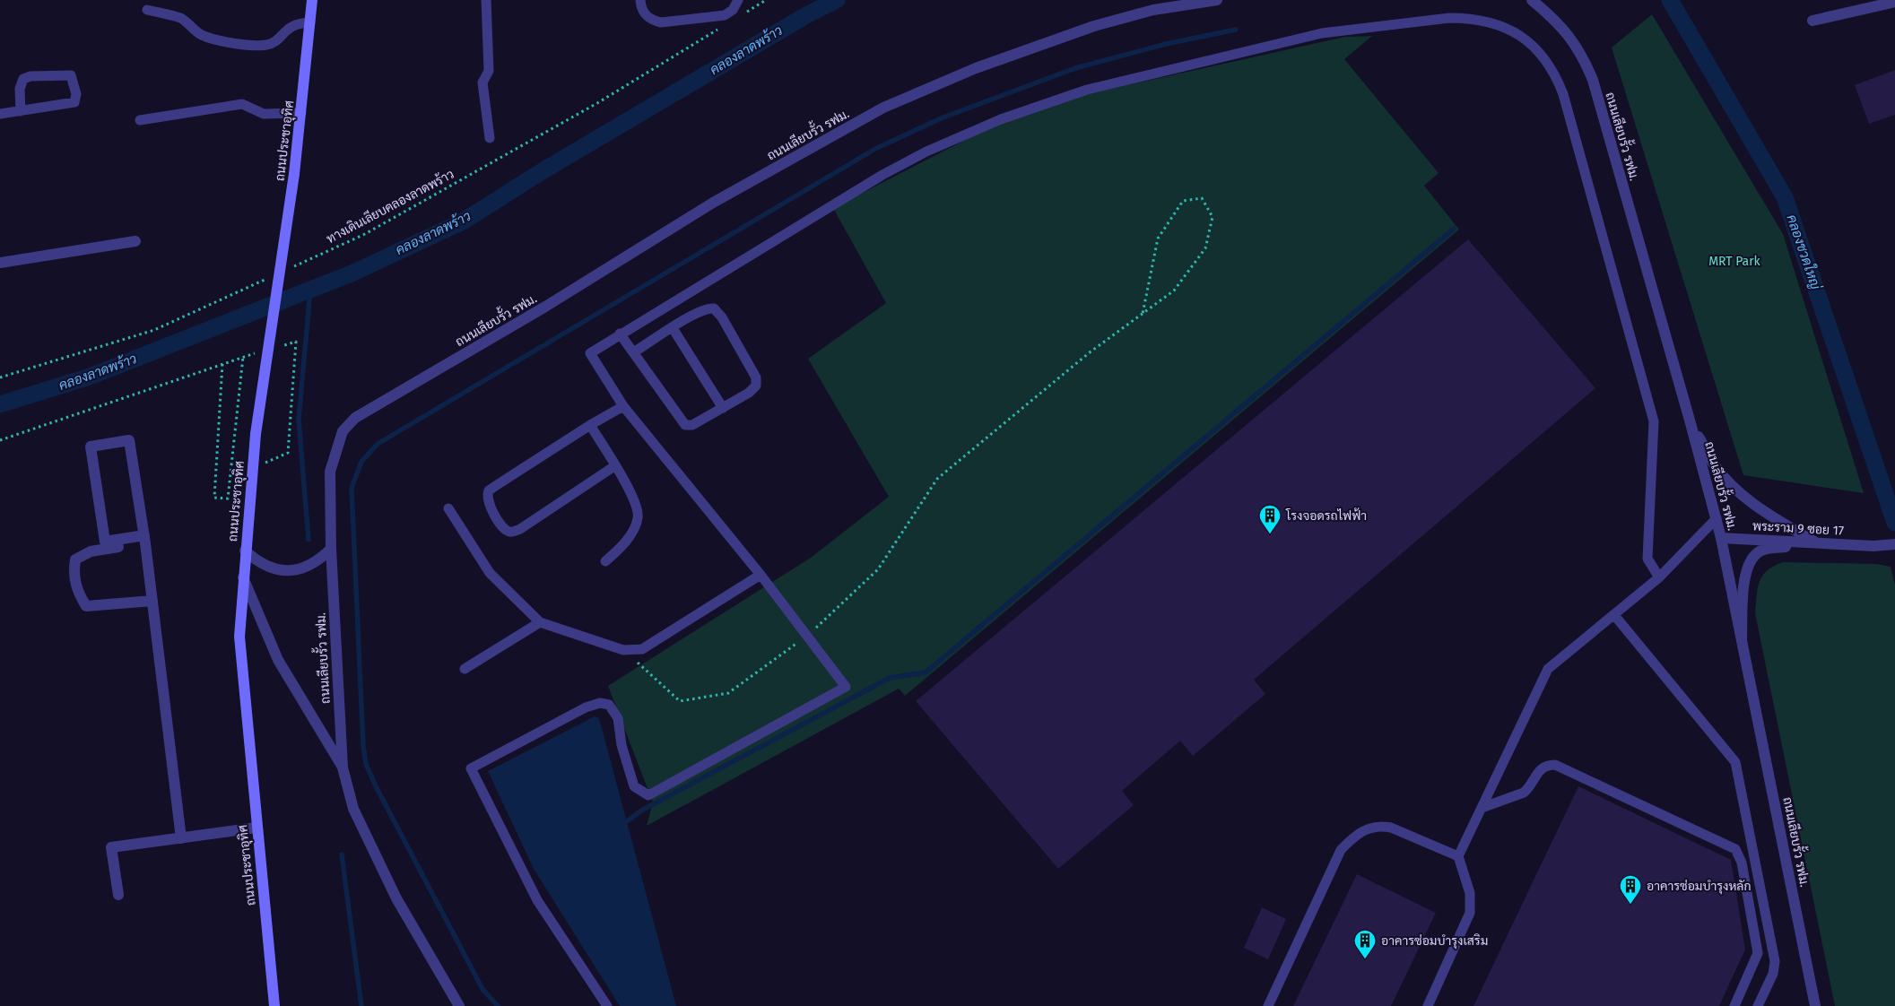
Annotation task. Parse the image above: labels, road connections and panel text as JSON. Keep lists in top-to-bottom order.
{
  "streets": {
    "main road": ["ถนนประชาอุทิศ"],
    "street": ["ถนนเลียบรั้ว รฟม.", "พระราม 9 ซอย 17"],
    "path": ["ทางเดินเลียบคลองลาดพร้าว"]
  },
  "crossings": [
    ["ถนนเลียบรั้ว รฟม.", "พระราม 9 ซอย 17"]
  ],
  "water": ["คลองลาดพร้าว", "คลองชวดใหญ่"],
  "parks": ["MRT Park"],
  "places": {
    "building": ["โรงจอดรถไฟฟ้า", "อาคารซ่อมบำรุงหลัก", "อาคารซ่อมบำรุงเสริม"]
  }
}
